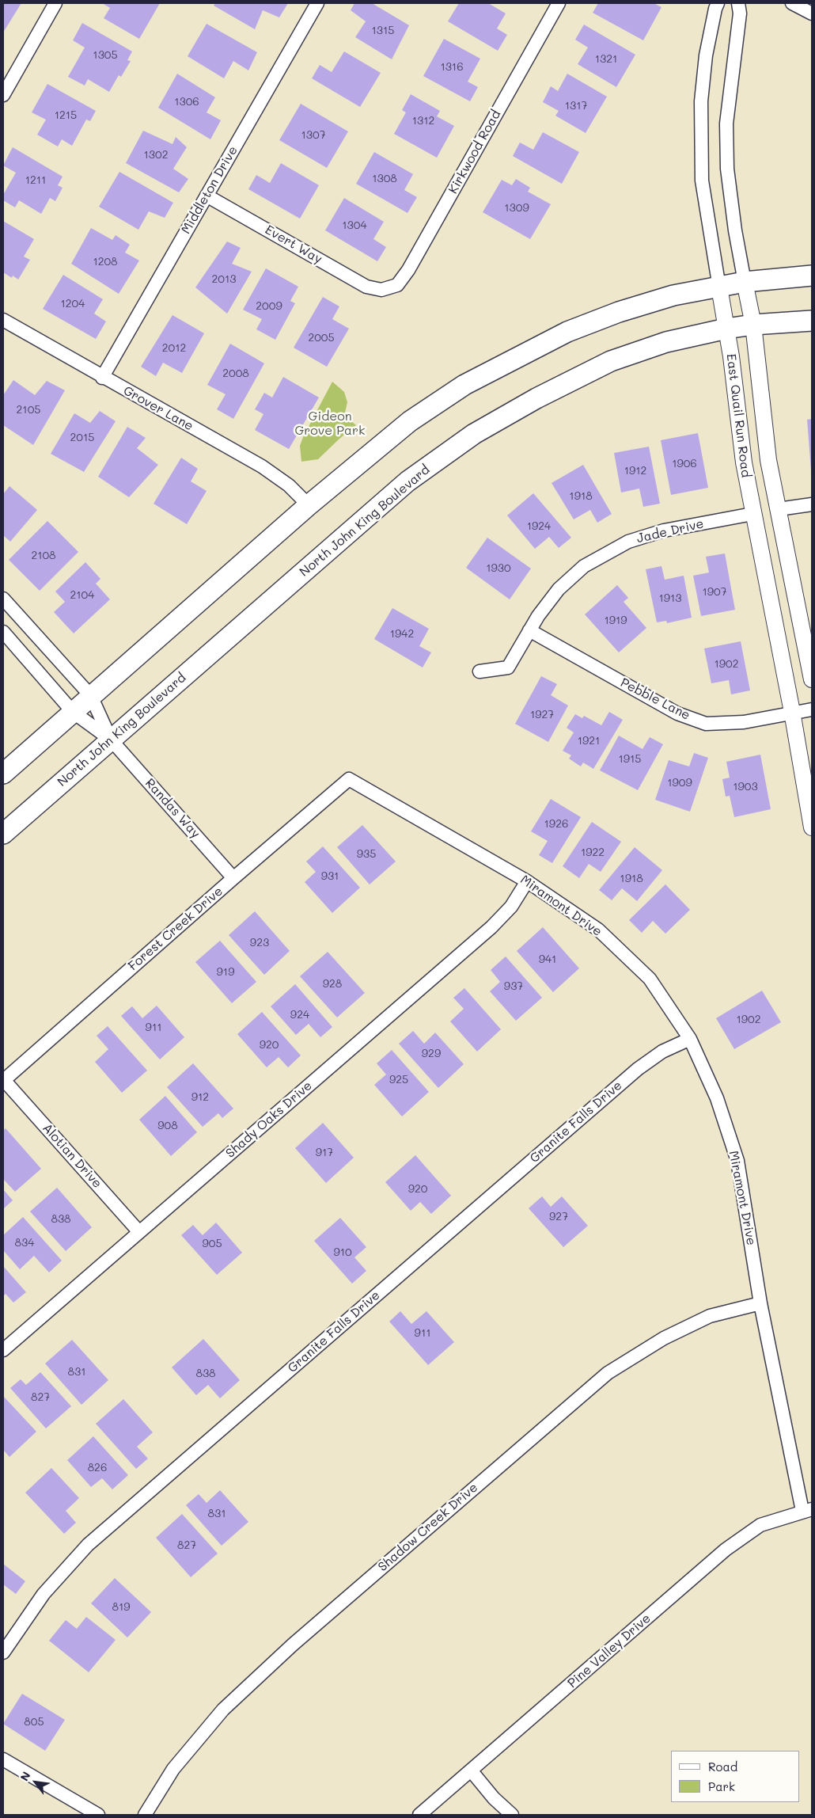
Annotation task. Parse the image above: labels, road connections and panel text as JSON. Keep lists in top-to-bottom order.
{
  "streets": {
    "main road": ["North John King Boulevard"],
    "street": [
      "Kirkwood Road",
      "Middleton Drive",
      "Evert Way",
      "Grover Lane",
      "East Quail Run Road",
      "Jade Drive",
      "Pebble Lane",
      "Randas Way",
      "Miramont Drive",
      "Forest Creek Drive",
      "Shady Oaks Drive",
      "Granite Falls Drive",
      "Alotian Drive",
      "Shadow Creek Drive",
      "Pine Valley Drive"
    ]
  },
  "crossings": [
    ["Kirkwood Road", "Evert Way"],
    ["Middleton Drive", "Evert Way"],
    ["Middleton Drive", "Grover Lane"],
    ["East Quail Run Road", "North John King Boulevard"],
    ["East Quail Run Road", "Jade Drive"],
    ["East Quail Run Road", "Pebble Lane"],
    ["North John King Boulevard", "Randas Way"],
    ["Jade Drive", "Pebble Lane"],
    ["Randas Way", "Forest Creek Drive"],
    ["Miramont Drive", "Forest Creek Drive"],
    ["Miramont Drive", "Shady Oaks Drive"],
    ["Miramont Drive", "Granite Falls Drive"],
    ["Miramont Drive", "Shadow Creek Drive"],
    ["Miramont Drive", "Pine Valley Drive"],
    ["Forest Creek Drive", "Alotian Drive"],
    ["Shady Oaks Drive", "Alotian Drive"]
  ],
  "parks": ["Gideon Grove Park"],
  "house_numbers": [
    "1315",
    "1305",
    "1321",
    "1316",
    "1306",
    "1317",
    "1215",
    "1312",
    "1307",
    "1302",
    "1308",
    "1211",
    "1309",
    "1304",
    "1208",
    "2013",
    "1204",
    "2009",
    "2005",
    "2012",
    "2008",
    "2105",
    "2015",
    "1906",
    "1912",
    "1918",
    "1924",
    "2108",
    "1930",
    "1907",
    "2104",
    "1913",
    "1919",
    "1942",
    "1902",
    "1927",
    "1921",
    "1915",
    "1909",
    "1903",
    "1926",
    "1922",
    "935",
    "931",
    "1918",
    "923",
    "941",
    "919",
    "928",
    "937",
    "924",
    "1902",
    "911",
    "920",
    "929",
    "925",
    "912",
    "908",
    "917",
    "920",
    "927",
    "838",
    "834",
    "905",
    "910",
    "911",
    "831",
    "838",
    "827",
    "826",
    "831",
    "827",
    "819",
    "805"
  ],
  "legend": ["Road", "Park"],
  "north": "top left"
}
